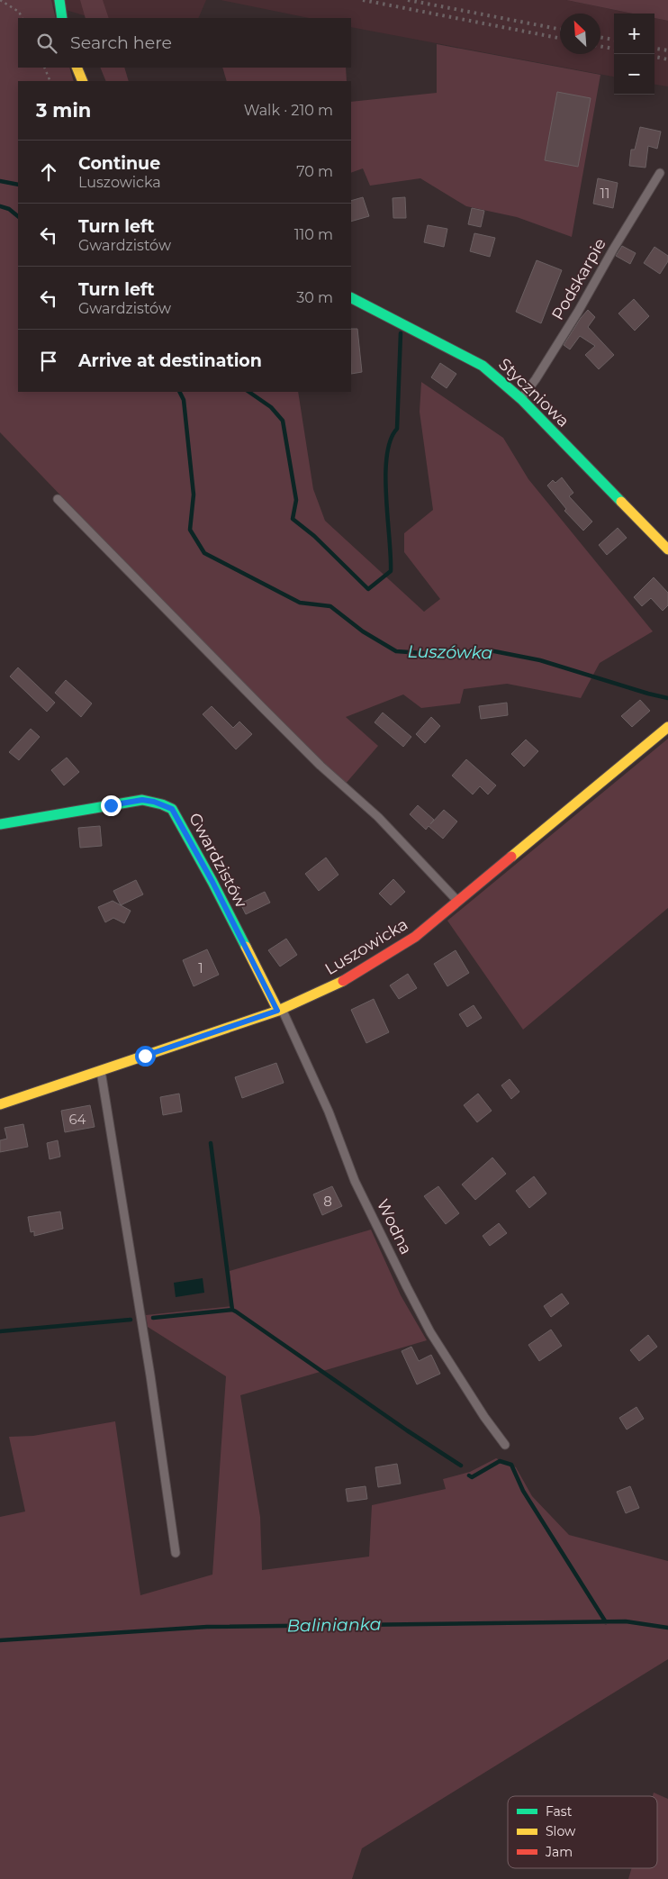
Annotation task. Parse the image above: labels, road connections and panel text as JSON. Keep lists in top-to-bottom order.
{
  "streets": {
    "street": ["Styczniowa", "Gwardzistów", "Luszowicka"],
    "lane": ["Podskarpie", "Wodna"]
  },
  "crossings": [
    ["Podskarpie", "Styczniowa"],
    ["Gwardzistów", "Luszowicka"],
    ["Gwardzistów", "Wodna"],
    ["Luszowicka", "Wodna"]
  ],
  "water": ["Luszówka", "Balinianka"],
  "house_numbers": [
    "11",
    "1",
    "64",
    "8"
  ],
  "legend": ["Fast", "Slow", "Jam"],
  "north": "top left",
  "page": {
    "map_buttons": ["+", "−"],
    "search": "Search here",
    "heading": ["3 min", "Walk · 210 m"],
    "list": [
      ["Continue", "Luszowicka", "70 m"],
      ["Turn left", "Gwardzistów", "110 m"],
      ["Turn left", "Gwardzistów", "30 m"],
      "Arrive at destination"
    ]
  }
}
